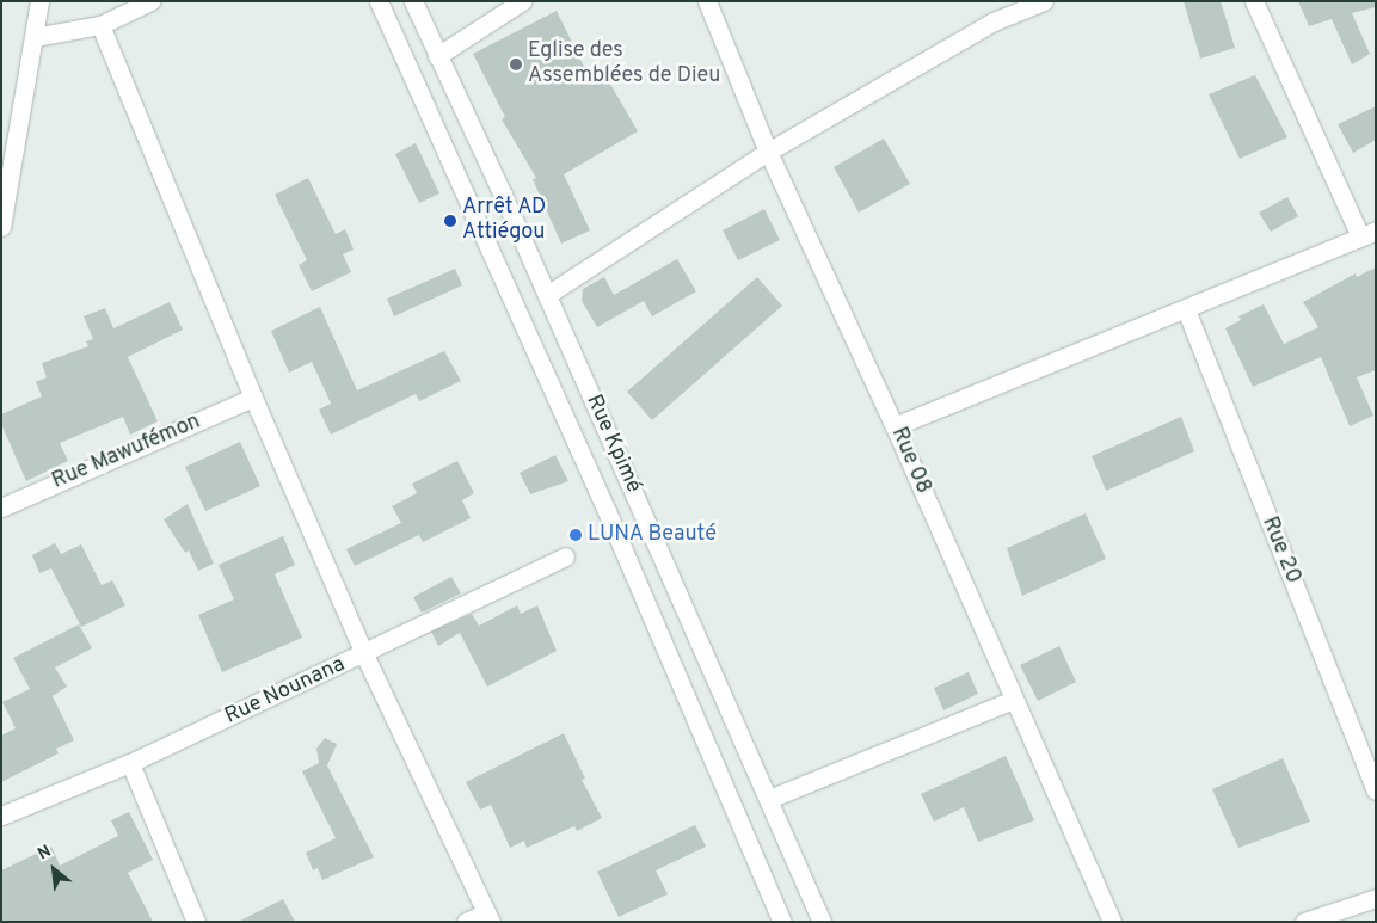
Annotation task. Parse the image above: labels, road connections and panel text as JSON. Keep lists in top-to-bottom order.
{
  "streets": {
    "street": [
      "Rue Kpimé",
      "Rue Mawufémon",
      "Rue 08",
      "Rue 20",
      "Rue Nounana"
    ]
  },
  "places": ["Eglise des Assemblées de Dieu", "Arrêt AD Attiégou", "LUNA Beauté"],
  "north": "top left"
}
